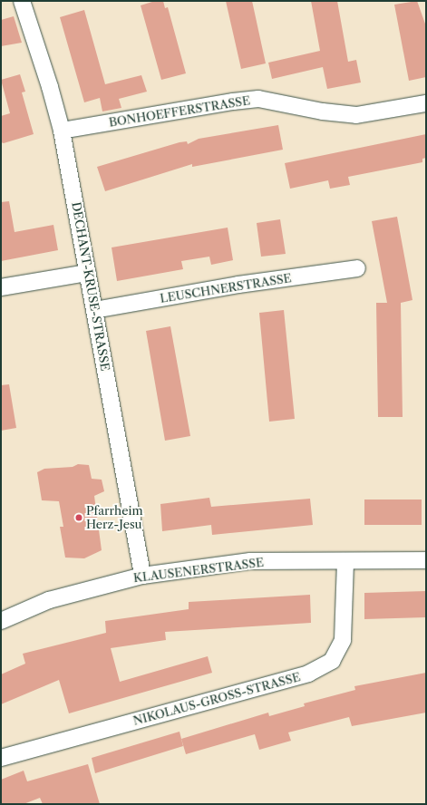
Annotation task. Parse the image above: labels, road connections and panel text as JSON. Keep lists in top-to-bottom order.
{
  "streets": {
    "street": [
      "BONHOEFFERSTRASSE",
      "DECHANT-KRUSE-STRASSE",
      "LEUSCHNERSTRASSE",
      "KLAUSENERSTRASSE",
      "NIKOLAUS-GROSS-STRASSE"
    ]
  },
  "crossings": [
    ["BONHOEFFERSTRASSE", "DECHANT-KRUSE-STRASSE"],
    ["DECHANT-KRUSE-STRASSE", "LEUSCHNERSTRASSE"],
    ["DECHANT-KRUSE-STRASSE", "KLAUSENERSTRASSE"],
    ["KLAUSENERSTRASSE", "NIKOLAUS-GROSS-STRASSE"]
  ],
  "places": ["Pfarrheim Herz-Jesu"]
}
